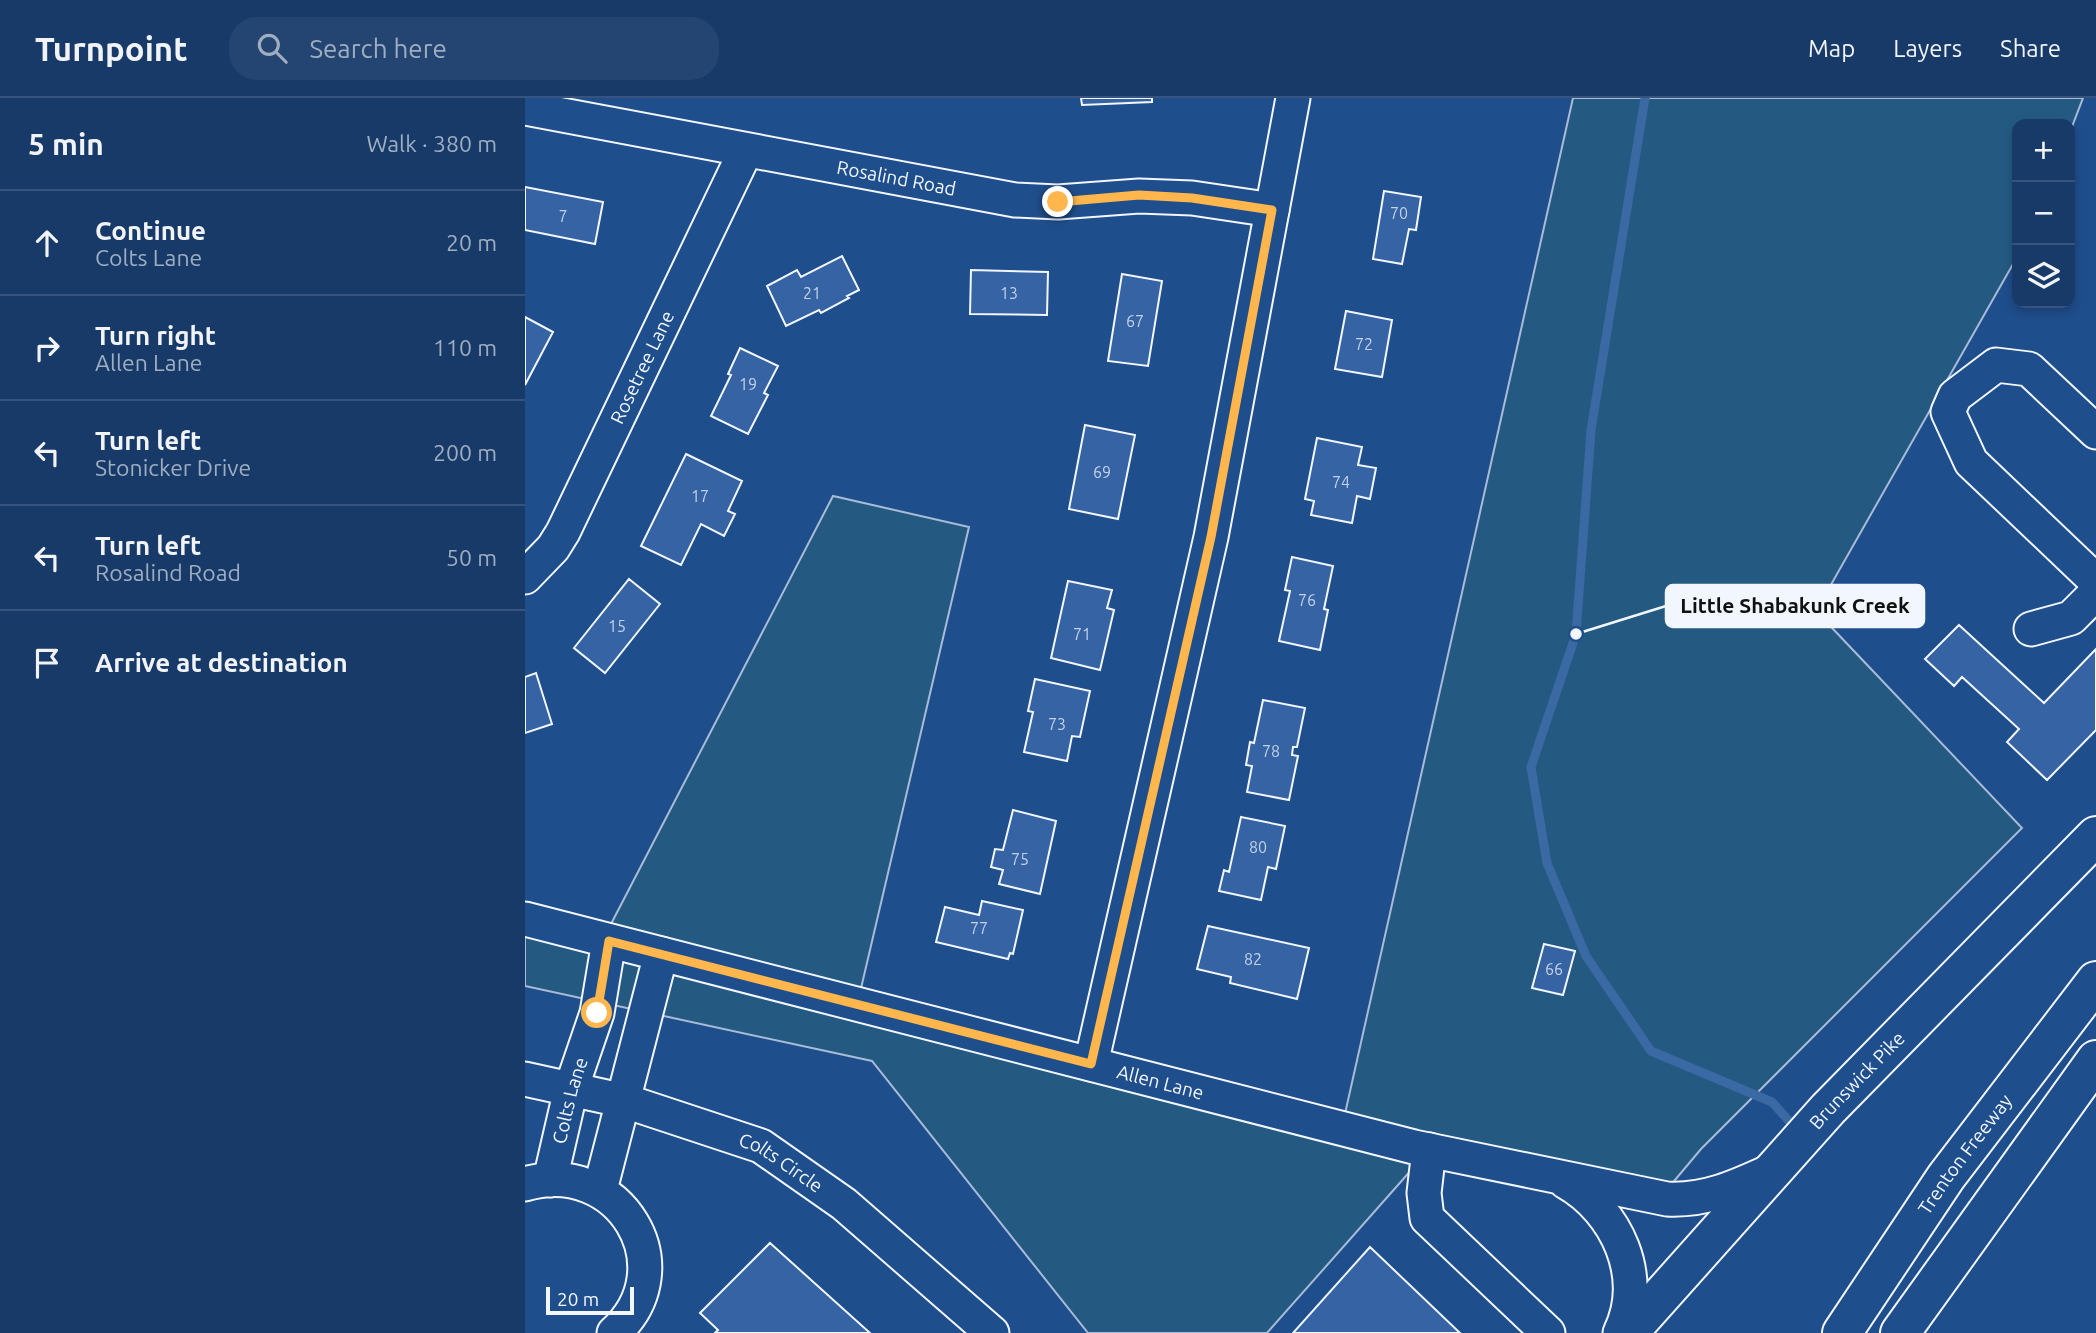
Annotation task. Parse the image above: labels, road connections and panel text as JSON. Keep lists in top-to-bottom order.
{
  "streets": {
    "main road": ["Brunswick Pike", "Trenton Freeway"],
    "street": [
      "Rosalind Road",
      "Rosetree Lane",
      "Allen Lane",
      "Colts Lane",
      "Colts Circle"
    ]
  },
  "crossings": [
    ["Rosalind Road", "Rosetree Lane"],
    ["Brunswick Pike", "Allen Lane"],
    ["Allen Lane", "Colts Lane"],
    ["Colts Lane", "Colts Circle"]
  ],
  "places": ["Little Shabakunk Creek"],
  "house_numbers": [
    "70",
    "7",
    "21",
    "13",
    "67",
    "72",
    "19",
    "69",
    "74",
    "17",
    "76",
    "15",
    "71",
    "73",
    "78",
    "80",
    "75",
    "77",
    "82",
    "66"
  ],
  "scale_bar": "20 m",
  "page": {
    "header": "Turnpoint",
    "search": "Search here",
    "nav": ["Map", "Layers", "Share"],
    "heading": ["5 min", "Walk · 380 m"],
    "map_buttons": ["+", "−"],
    "list": [
      ["Continue", "Colts Lane", "20 m"],
      ["Turn right", "Allen Lane", "110 m"],
      ["Turn left", "Stonicker Drive", "200 m"],
      ["Turn left", "Rosalind Road", "50 m"],
      "Arrive at destination"
    ],
    "scale": "20 m"
  }
}
